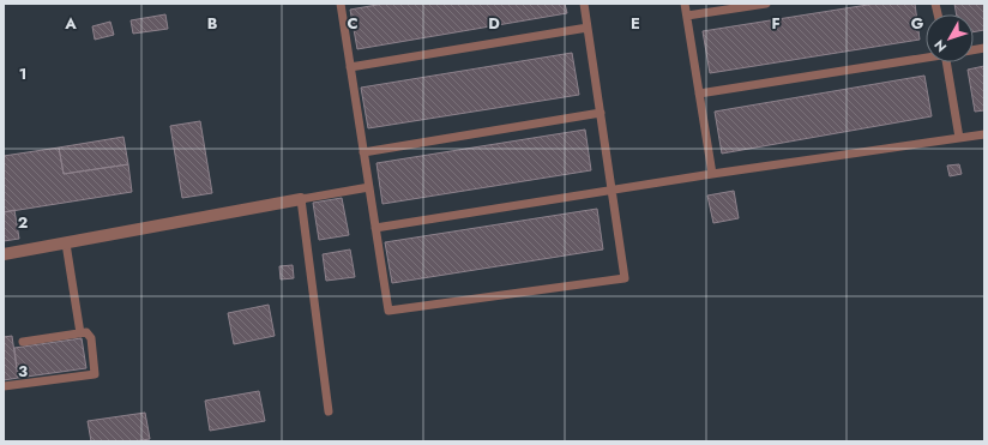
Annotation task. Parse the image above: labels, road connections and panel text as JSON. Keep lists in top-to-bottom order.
{
  "north": "bottom left",
  "grid": {
    "columns": [
      "A",
      "B",
      "C",
      "D",
      "E",
      "F",
      "G"
    ],
    "rows": ["1", "2", "3"]
  }
}
